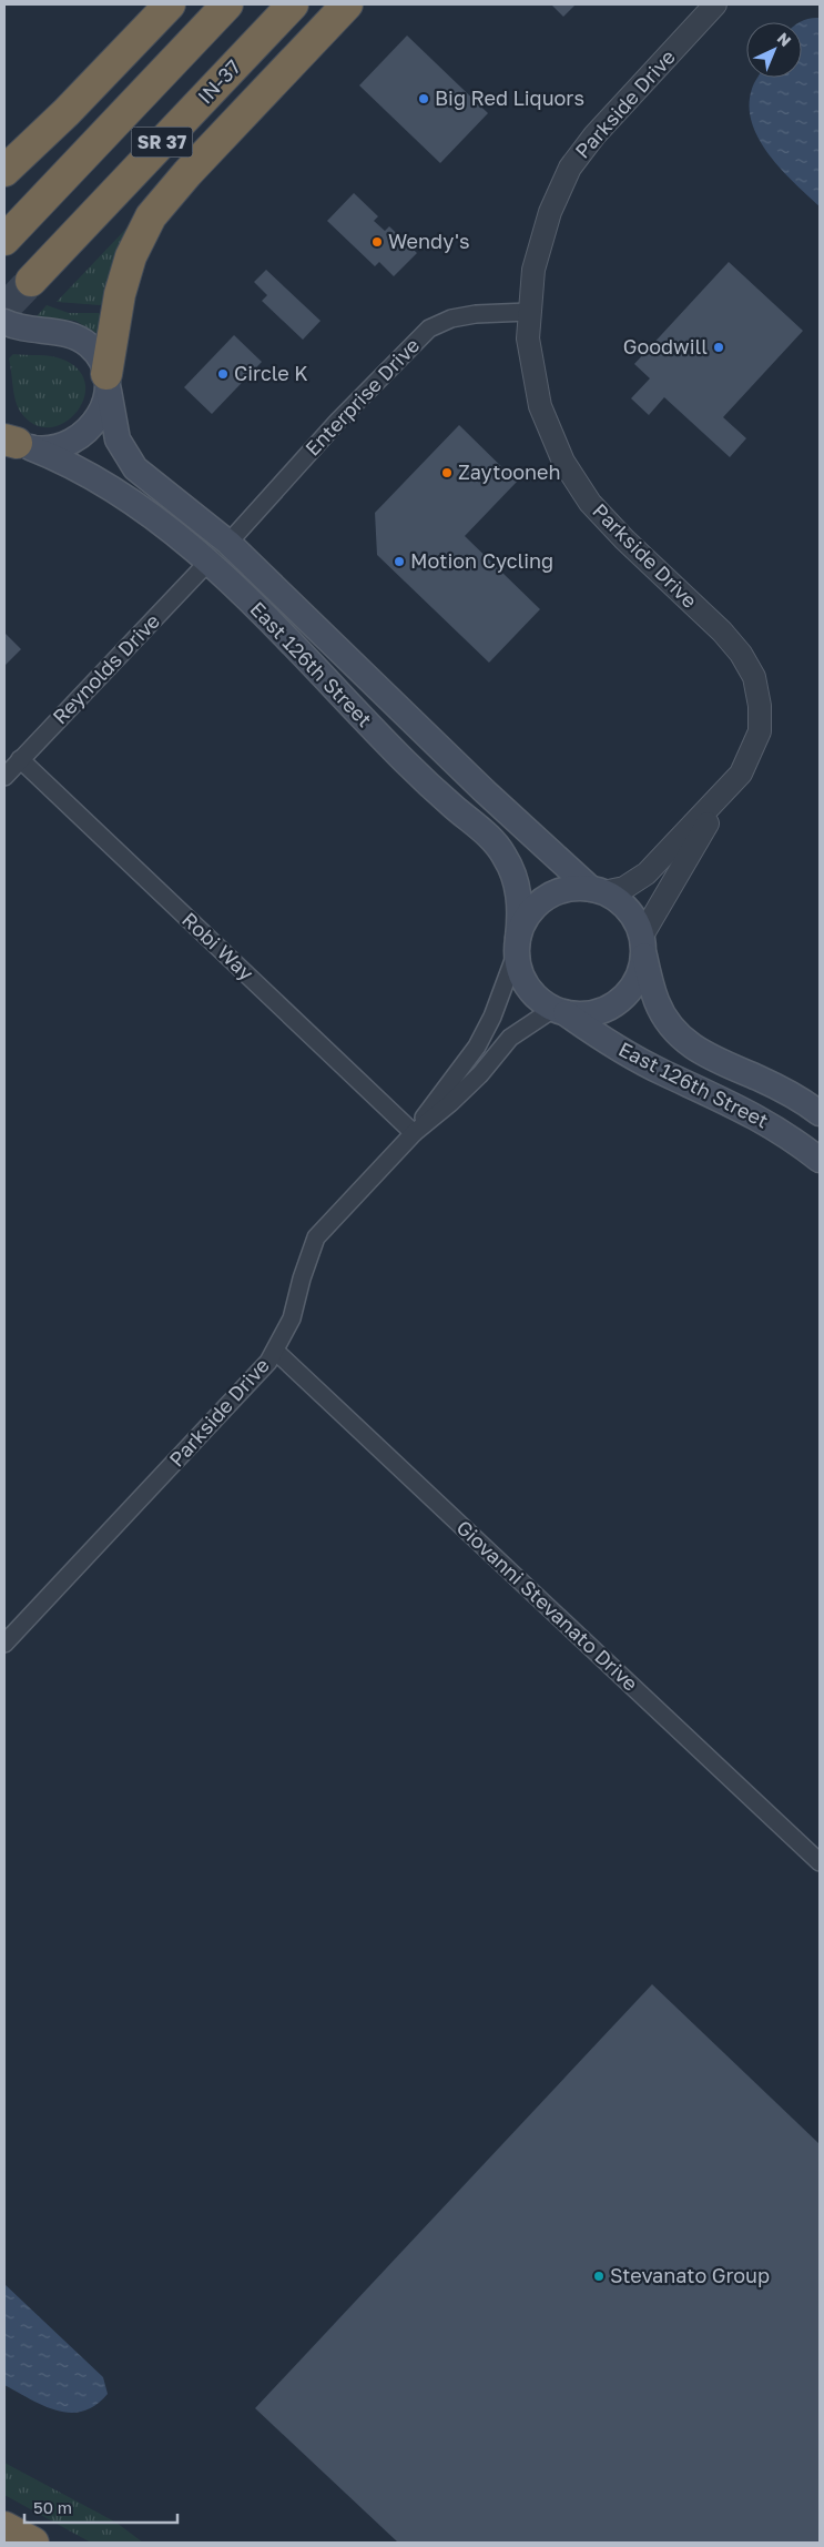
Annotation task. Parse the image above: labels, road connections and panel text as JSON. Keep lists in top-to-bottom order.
{
  "streets": {
    "highway": ["IN-37", "SR 37"],
    "main road": ["East 126th Street"],
    "street": [
      "Parkside Drive",
      "Enterprise Drive",
      "Reynolds Drive",
      "Robi Way",
      "Giovanni Stevanato Drive"
    ]
  },
  "crossings": [
    ["Parkside Drive", "Enterprise Drive"],
    ["Parkside Drive", "East 126th Street"],
    ["Parkside Drive", "Robi Way"],
    ["Parkside Drive", "Giovanni Stevanato Drive"],
    ["Enterprise Drive", "East 126th Street"],
    ["East 126th Street", "Reynolds Drive"],
    ["Reynolds Drive", "Robi Way"]
  ],
  "places": [
    "Big Red Liquors",
    "Wendy's",
    "Goodwill",
    "Circle K",
    "Zaytooneh",
    "Motion Cycling",
    "Stevanato Group"
  ],
  "scale_bar": "50 m",
  "north": "top right"
}
